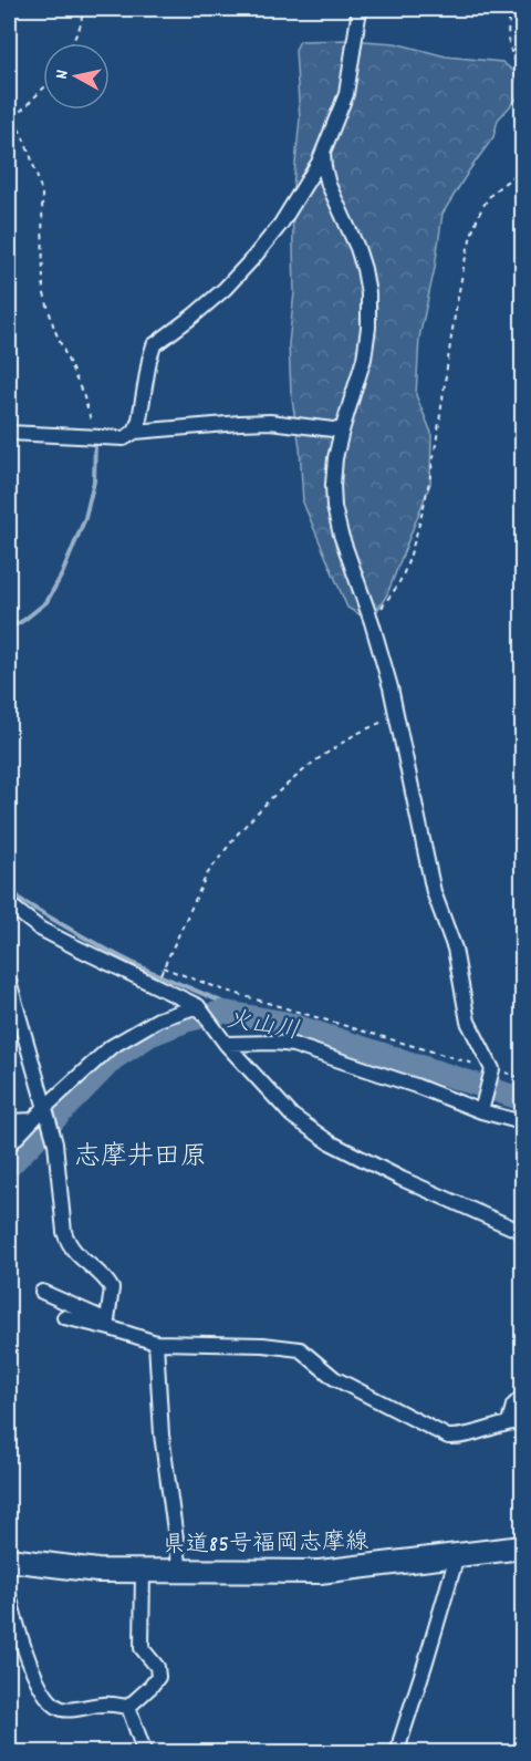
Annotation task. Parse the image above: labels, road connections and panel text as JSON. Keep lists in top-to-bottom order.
{
  "streets": {
    "main road": ["県道85号福岡志摩線"]
  },
  "districts": ["志摩井田原"],
  "water": ["火山川"],
  "north": "left"
}
